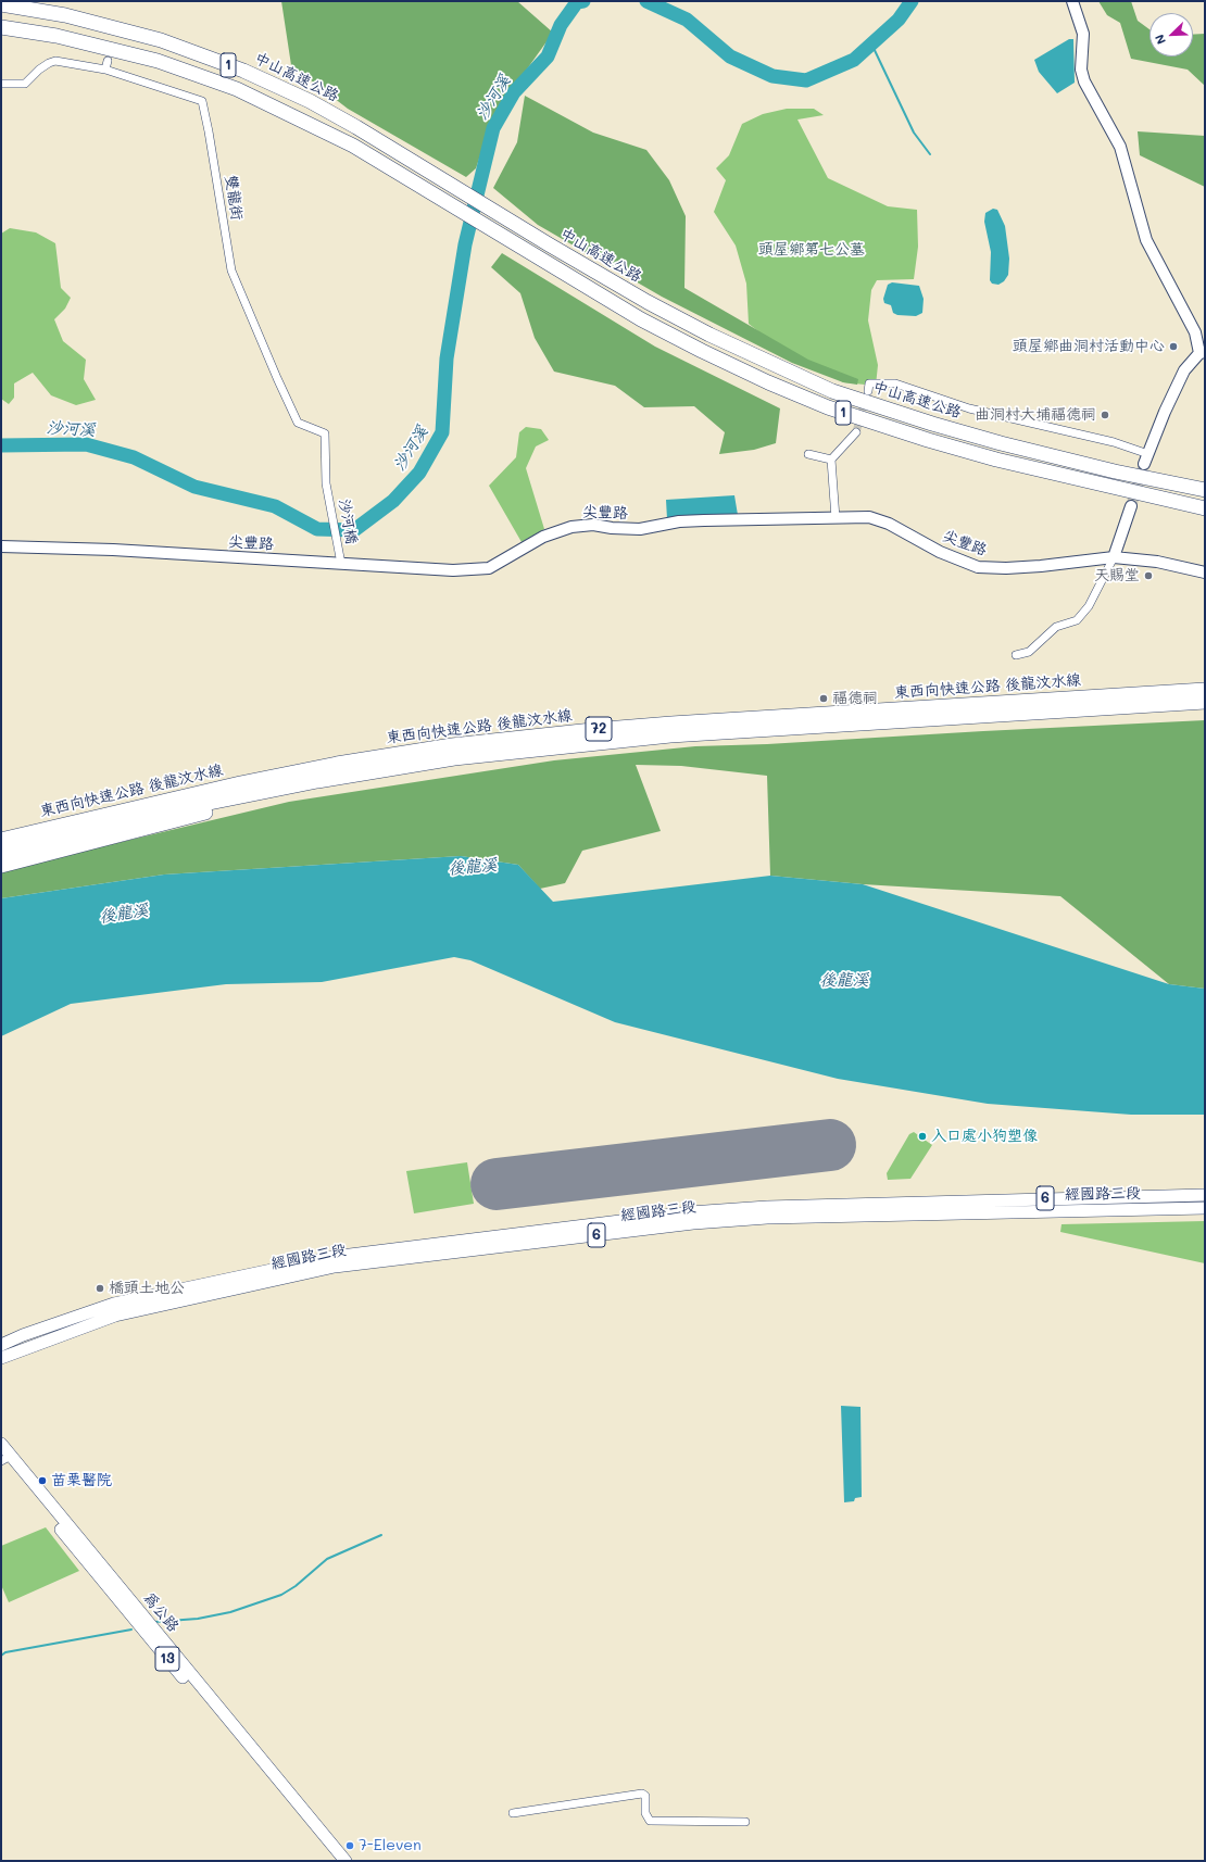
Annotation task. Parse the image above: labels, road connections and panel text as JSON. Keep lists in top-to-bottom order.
{
  "streets": {
    "highway": [
      "1",
      "中山高速公路",
      "東西向快速公路 後龍汶水線",
      "72"
    ],
    "main road": [
      "經國路三段",
      "6",
      "為公路",
      "13"
    ],
    "street": ["雙龍街", "尖豐路", "沙河橋"]
  },
  "crossings": [
    ["雙龍街", "沙河橋"],
    ["尖豐路", "沙河橋"]
  ],
  "water": ["沙河溪", "後龍溪"],
  "parks": ["頭屋鄉第七公墓"],
  "places": [
    "頭屋鄉曲洞村活動中心",
    "曲洞村大埔福德祠",
    "天賜堂",
    "福德祠",
    "入口處小狗塑像",
    "橋頭土地公",
    "苗栗醫院",
    "7-Eleven"
  ],
  "north": "bottom left"
}
